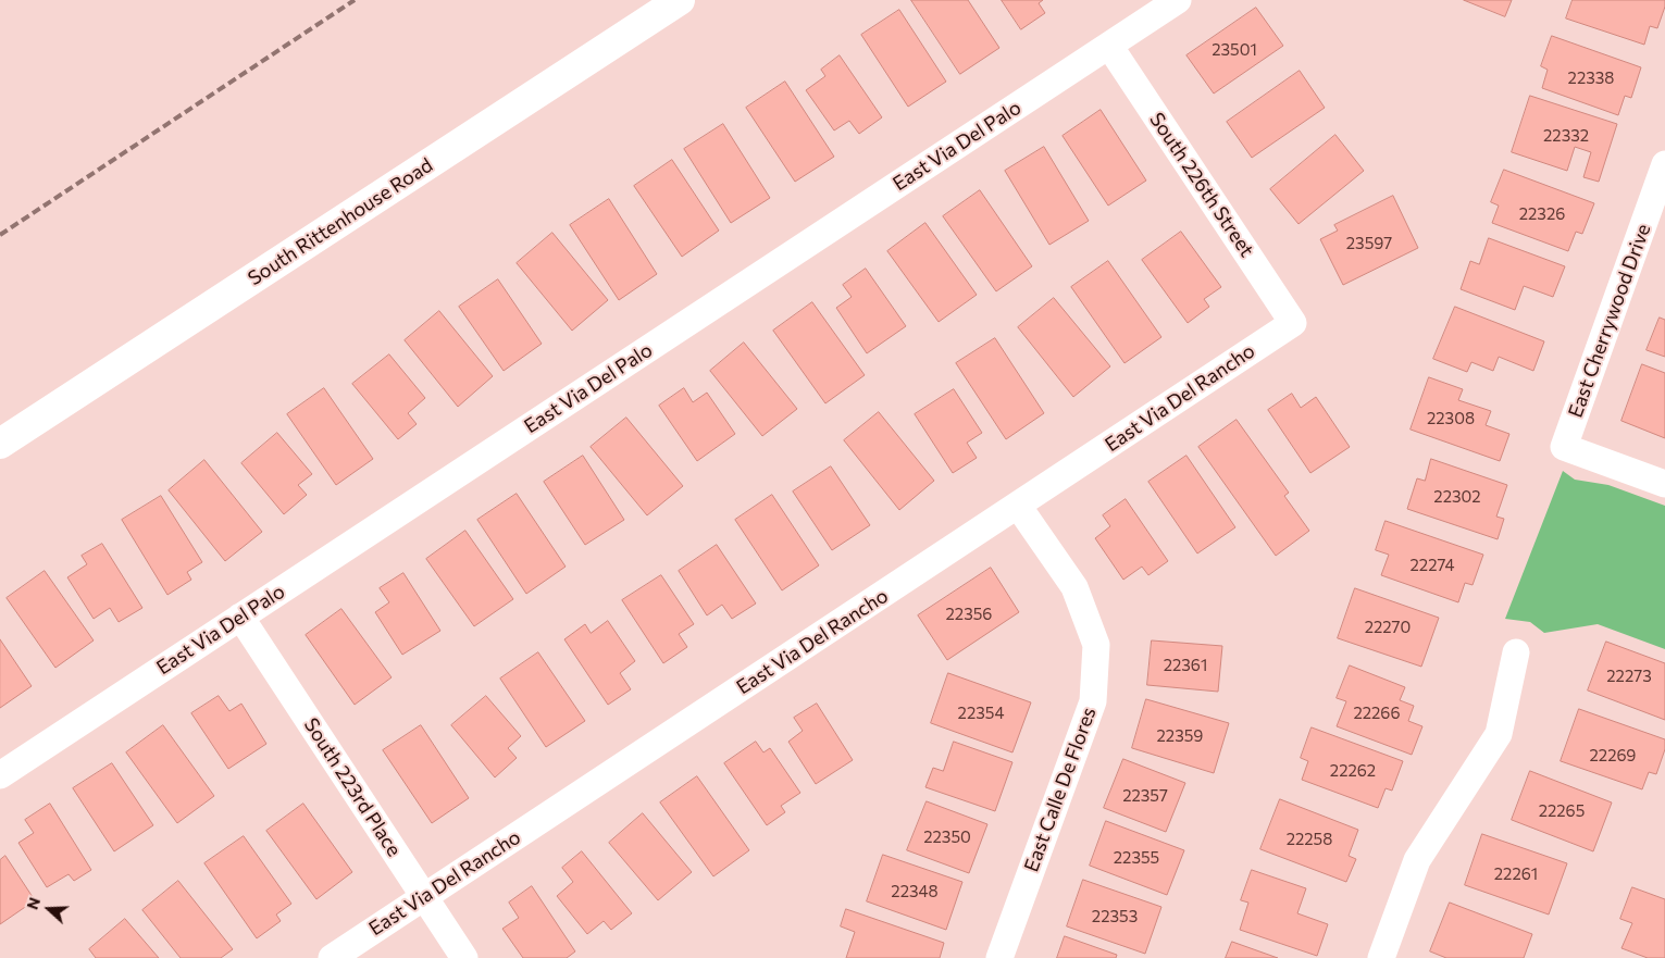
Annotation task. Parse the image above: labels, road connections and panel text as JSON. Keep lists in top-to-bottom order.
{
  "streets": {
    "main road": ["South Rittenhouse Road"],
    "street": [
      "East Via Del Palo",
      "South 226th Street",
      "East Cherrywood Drive",
      "East Via Del Rancho",
      "South 223rd Place",
      "East Calle De Flores"
    ]
  },
  "crossings": [
    ["East Via Del Palo", "South 226th Street"],
    ["East Via Del Palo", "South 223rd Place"],
    ["South 226th Street", "East Via Del Rancho"],
    ["East Via Del Rancho", "South 223rd Place"],
    ["East Via Del Rancho", "East Calle De Flores"]
  ],
  "house_numbers": [
    "23501",
    "22338",
    "22332",
    "22326",
    "23597",
    "22308",
    "22302",
    "22274",
    "22356",
    "22270",
    "22361",
    "22273",
    "22354",
    "22266",
    "22359",
    "22269",
    "22262",
    "22357",
    "22265",
    "22350",
    "22258",
    "22355",
    "22261",
    "22348",
    "22353"
  ],
  "north": "left"
}
